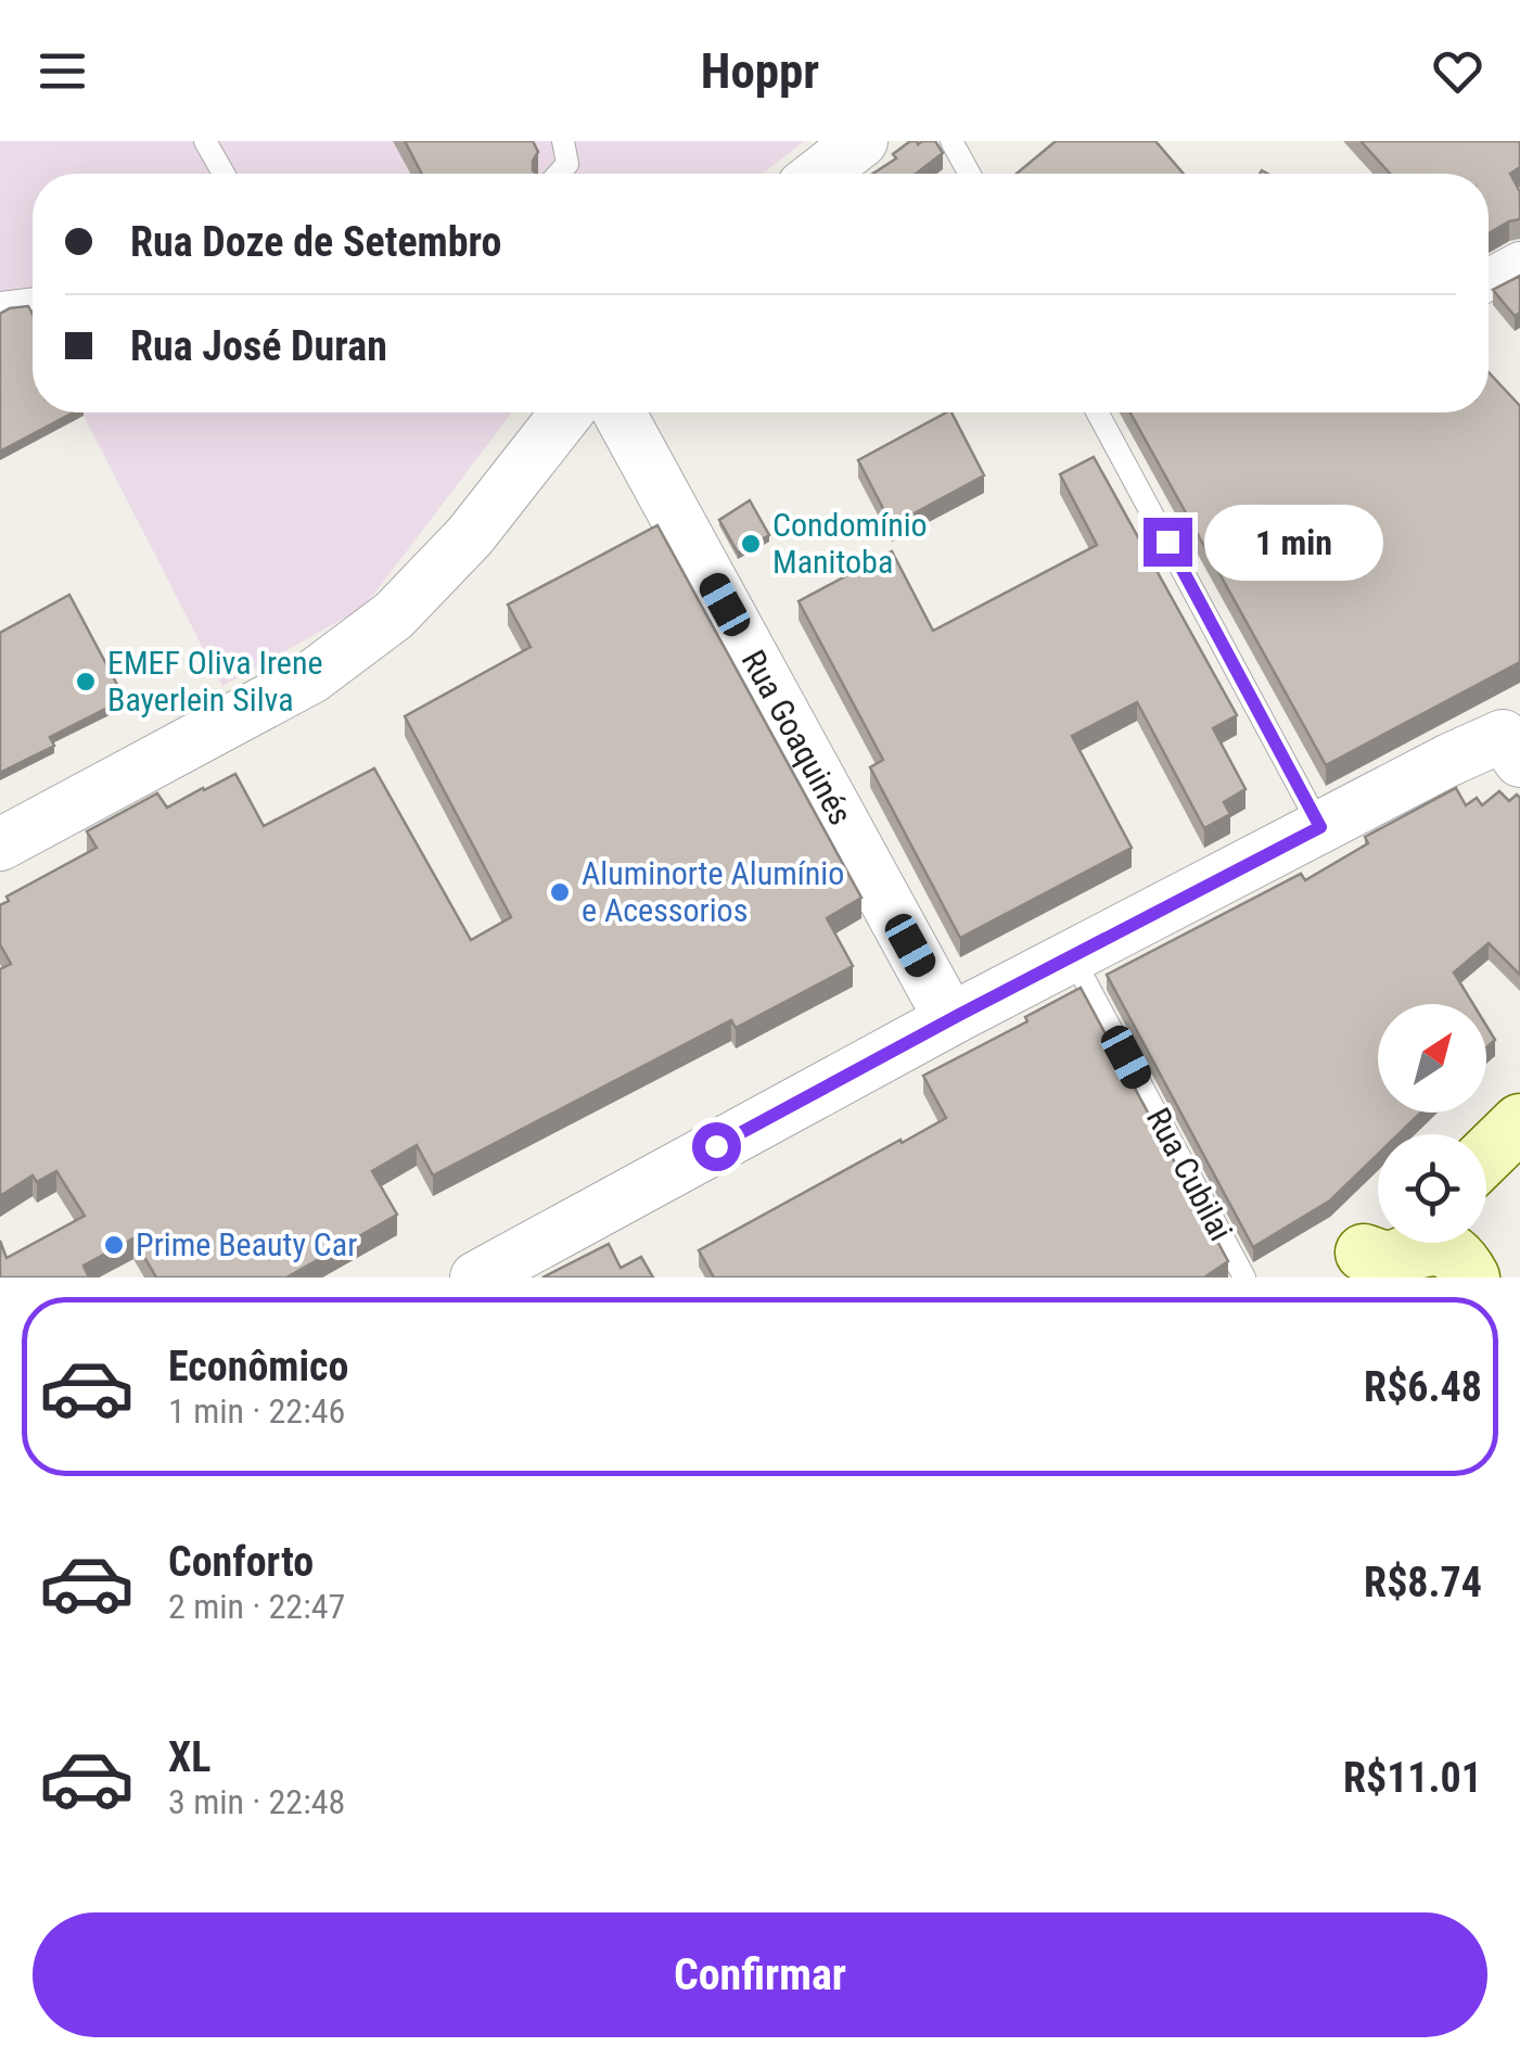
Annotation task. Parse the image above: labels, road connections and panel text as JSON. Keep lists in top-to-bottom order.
{
  "streets": {
    "street": ["Rua Goaquinés"],
    "lane": ["Rua Cubilai"]
  },
  "places": [
    "Condomínio Manitoba",
    "EMEF Oliva Irene Bayerlein Silva",
    "Aluminorte Alumínio e Acessorios",
    "Prime Beauty Car"
  ],
  "north": "top right",
  "page": {
    "header": "Hoppr",
    "banner": ["Rua Doze de Setembro", "Rua José Duran"],
    "bubble": "1 min",
    "list": [
      {
        "name": "Econômico",
        "note": "1 min · 22:46",
        "value": "R$6.48"
      },
      {
        "name": "Conforto",
        "note": "2 min · 22:47",
        "value": "R$8.74"
      },
      {
        "name": "XL",
        "note": "3 min · 22:48",
        "value": "R$11.01"
      }
    ],
    "buttons": "Confirmar"
  }
}
